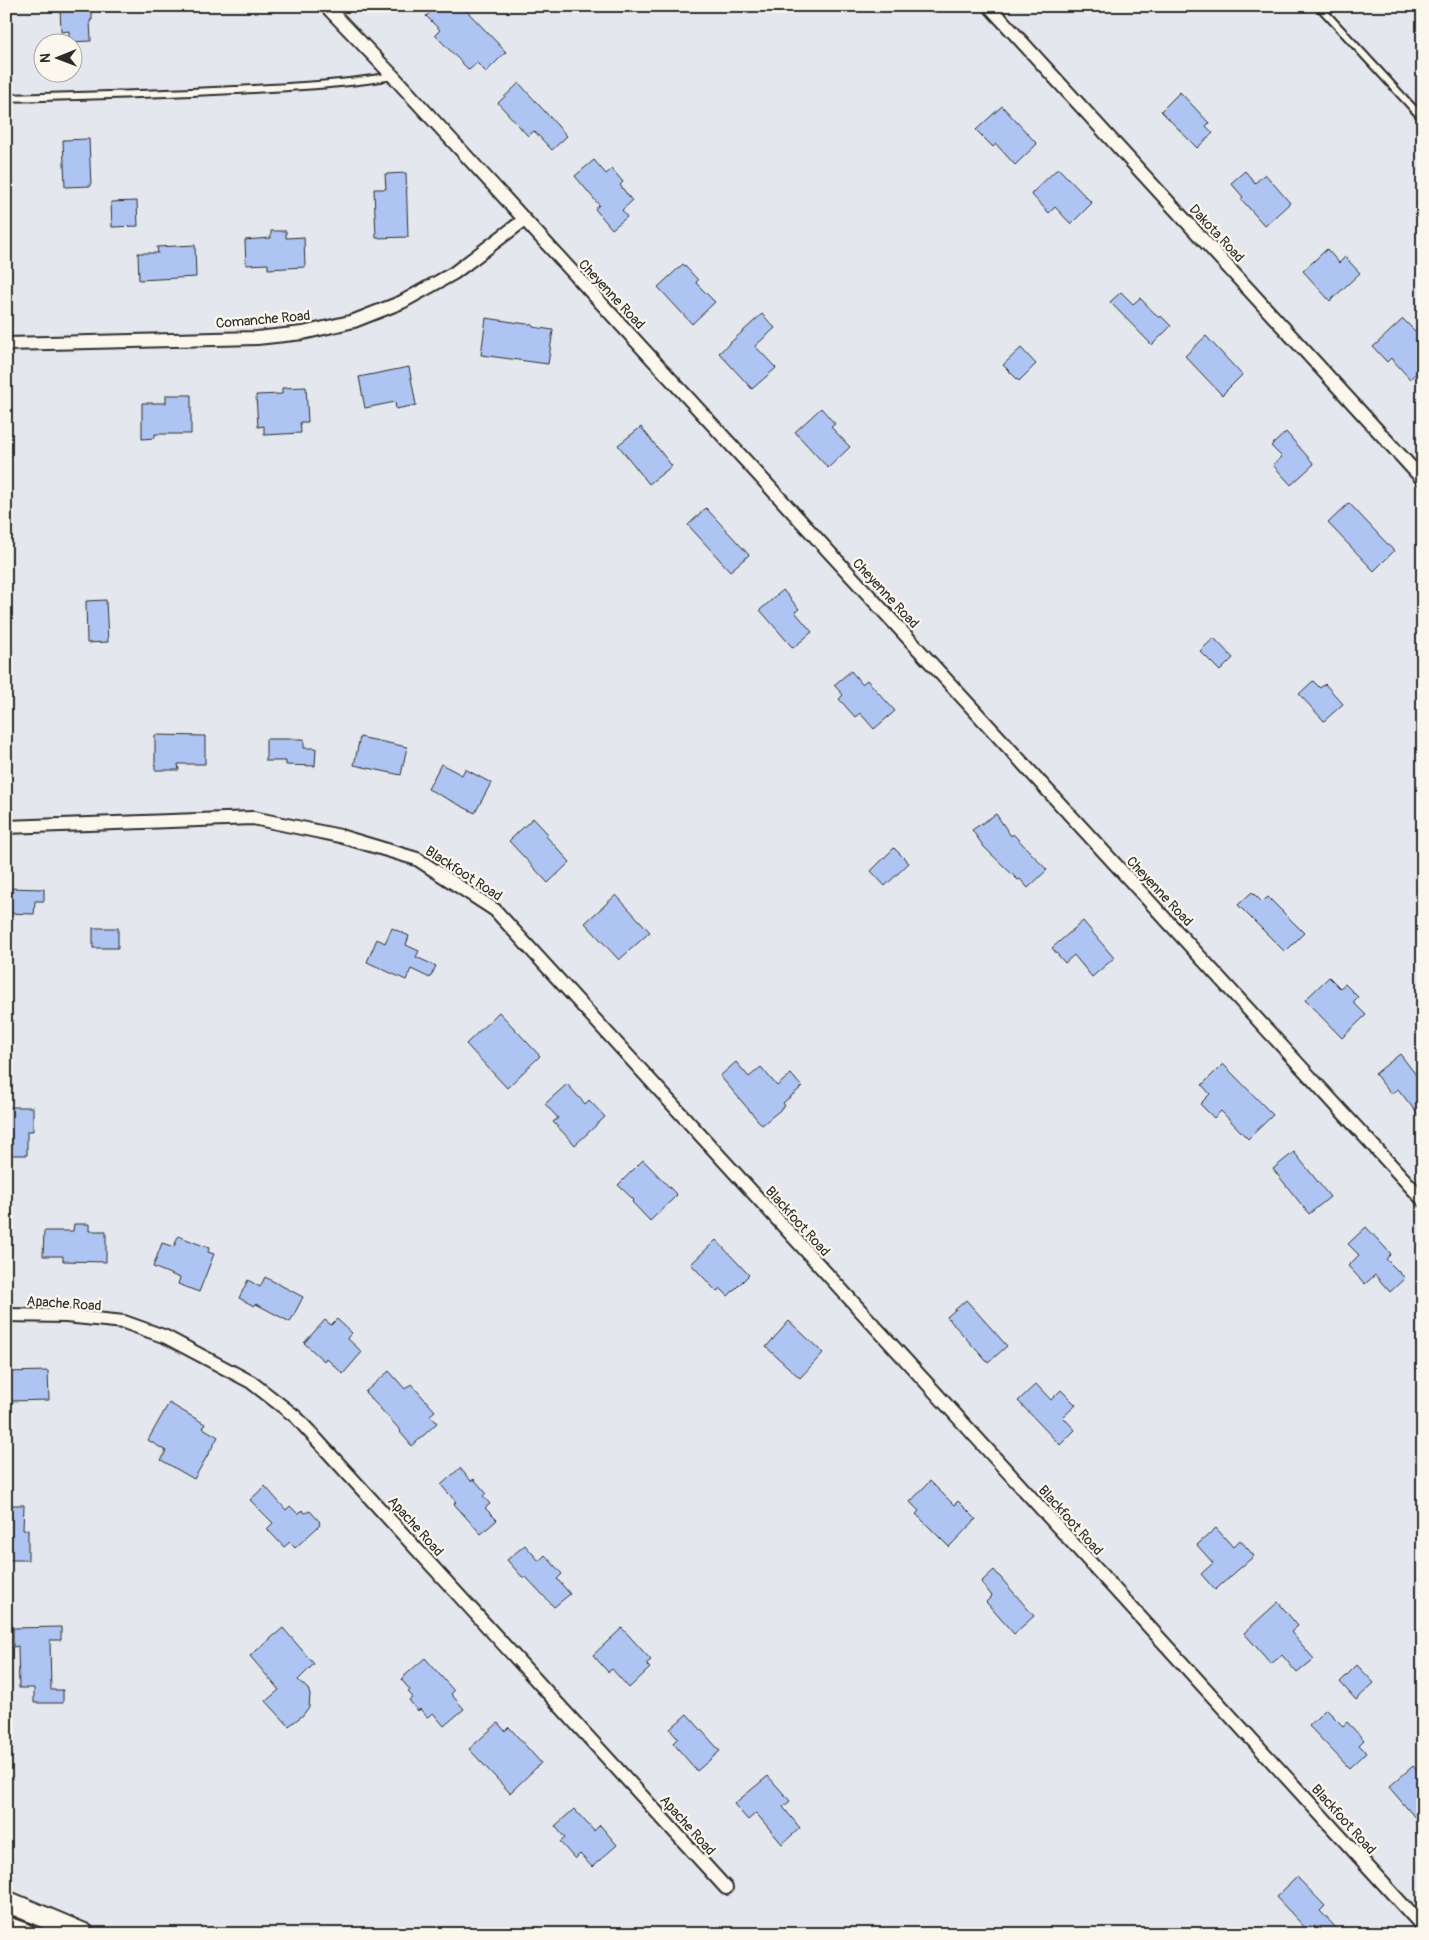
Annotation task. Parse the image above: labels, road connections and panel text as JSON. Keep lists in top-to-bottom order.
{
  "streets": {
    "street": [
      "Dakota Road",
      "Cheyenne Road",
      "Comanche Road",
      "Blackfoot Road",
      "Apache Road"
    ]
  },
  "crossings": [
    ["Cheyenne Road", "Comanche Road"]
  ],
  "north": "left"
}
